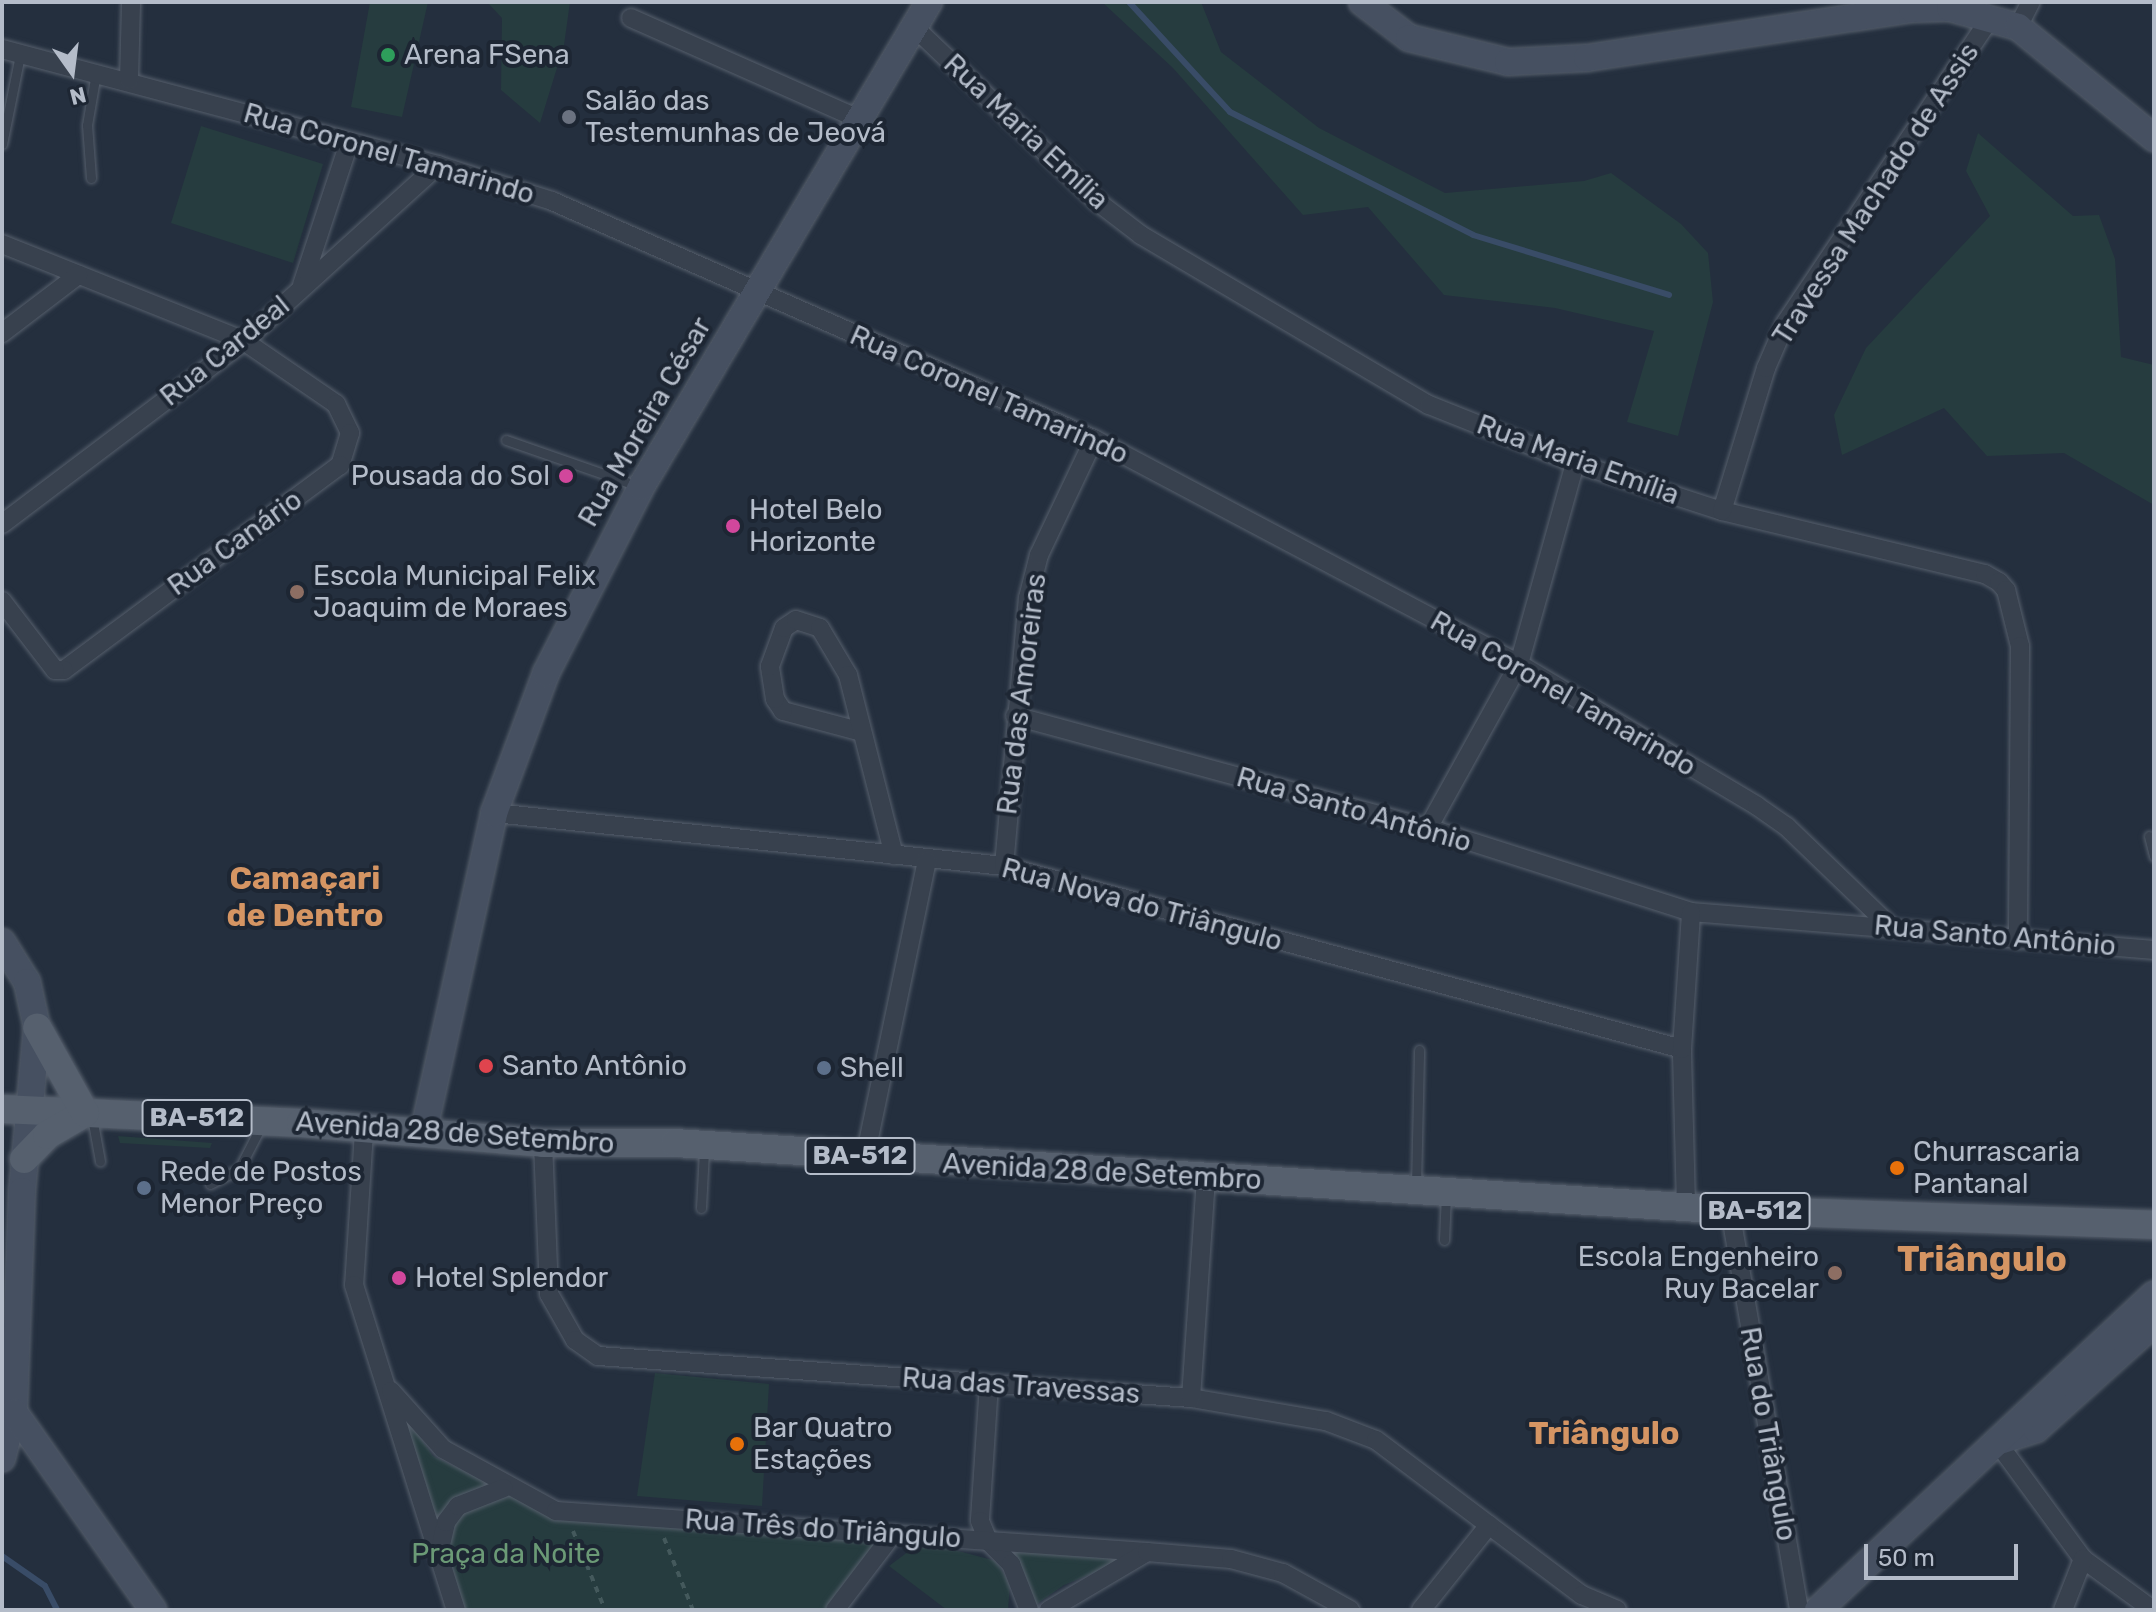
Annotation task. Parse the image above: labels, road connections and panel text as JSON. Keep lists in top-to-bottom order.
{
  "streets": {
    "main road": ["BA-512", "Avenida 28 de Setembro"],
    "street": [
      "Rua Maria Emília",
      "Rua Coronel Tamarindo",
      "Travessa Machado de Assis",
      "Rua Cardeal",
      "Rua Moreira César",
      "Rua Canário",
      "Rua das Amoreiras",
      "Rua Santo Antônio",
      "Rua Nova do Triângulo",
      "Rua das Travessas",
      "Rua do Triângulo",
      "Rua Três do Triângulo"
    ]
  },
  "crossings": [
    ["Rua Maria Emília", "Travessa Machado de Assis"],
    ["Rua Maria Emília", "Rua Moreira César"],
    ["Rua Maria Emília", "Rua Santo Antônio"],
    ["Rua Coronel Tamarindo", "Rua Cardeal"],
    ["Rua Coronel Tamarindo", "Rua Moreira César"],
    ["Rua Coronel Tamarindo", "Rua das Amoreiras"],
    ["Rua Coronel Tamarindo", "Rua Santo Antônio"],
    ["Rua Cardeal", "Rua Canário"],
    ["Rua Moreira César", "Rua Nova do Triângulo"],
    ["Rua Moreira César", "Avenida 28 de Setembro"],
    ["Rua das Amoreiras", "Rua Santo Antônio"],
    ["Rua das Amoreiras", "Rua Nova do Triângulo"],
    ["Avenida 28 de Setembro", "Rua das Travessas"],
    ["Avenida 28 de Setembro", "Rua do Triângulo"]
  ],
  "districts": ["Camaçari de Dentro", "Triângulo", "Triângulo"],
  "parks": ["Praça da Noite"],
  "places": [
    "Arena FSena",
    "Salão das Testemunhas de Jeová",
    "Pousada do Sol",
    "Hotel Belo Horizonte",
    "Escola Municipal Felix Joaquim de Moraes",
    "Santo Antônio",
    "Shell",
    "Churrascaria Pantanal",
    "Rede de Postos Menor Preço",
    "Escola Engenheiro Ruy Bacelar",
    "Hotel Splendor",
    "Bar Quatro Estações"
  ],
  "scale_bar": "50 m",
  "north": "bottom"
}
